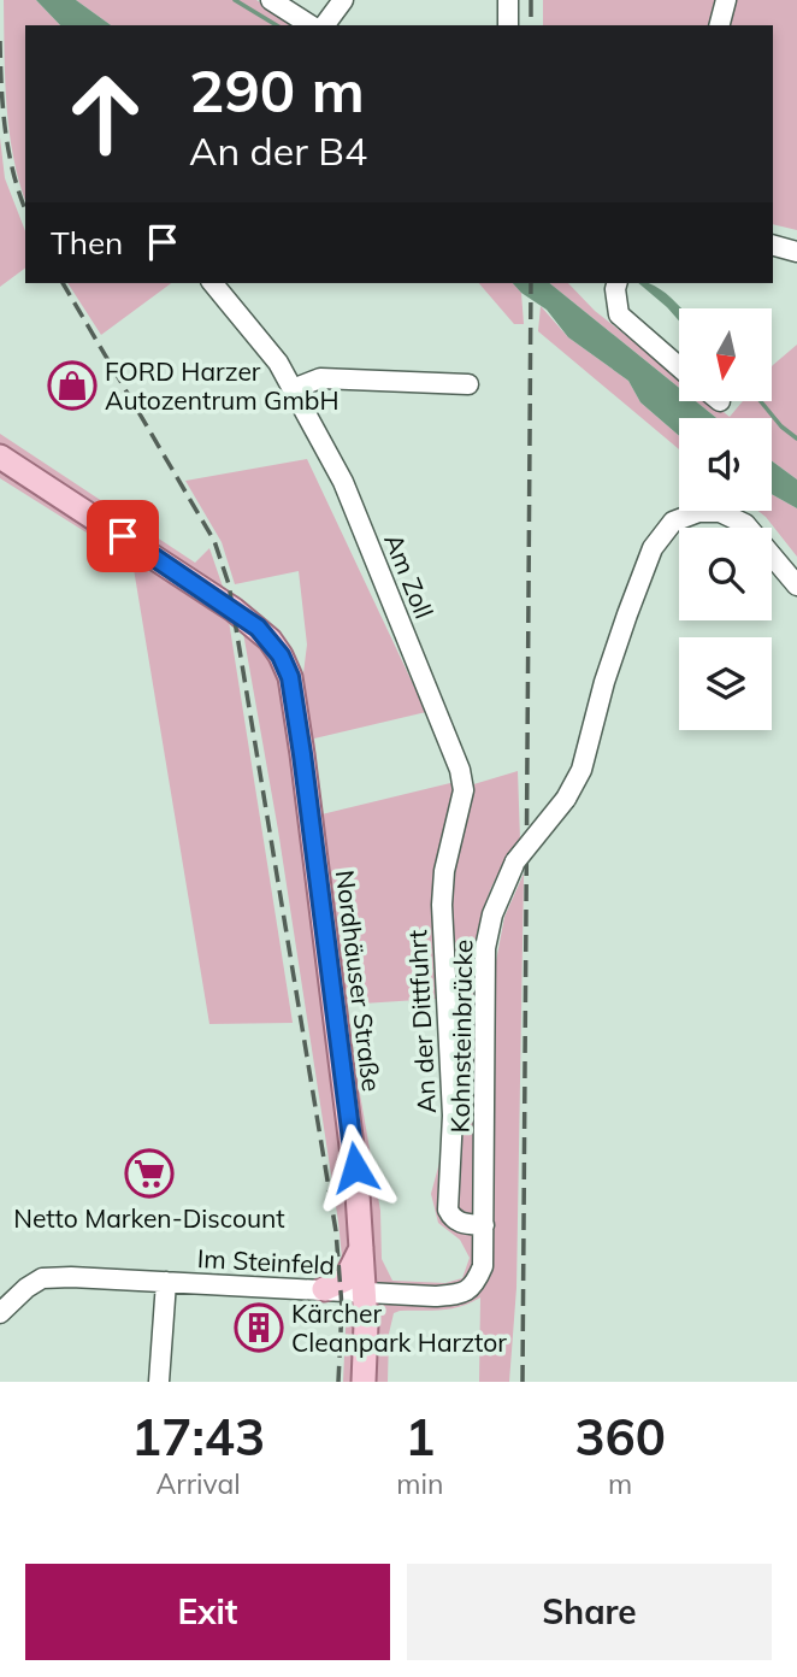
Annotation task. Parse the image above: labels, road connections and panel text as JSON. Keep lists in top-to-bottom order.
{
  "streets": {
    "main road": ["Nordhäuser Straße"],
    "street": [
      "Am Zoll",
      "An der Dittfuhrt",
      "Kohnsteinbrücke",
      "Im Steinfeld"
    ]
  },
  "crossings": [
    ["Am Zoll", "An der Dittfuhrt"],
    ["Nordhäuser Straße", "Kohnsteinbrücke"],
    ["Nordhäuser Straße", "Im Steinfeld"],
    ["An der Dittfuhrt", "Kohnsteinbrücke"],
    ["Kohnsteinbrücke", "Im Steinfeld"]
  ],
  "places": {
    "shop": ["FORD Harzer Autozentrum GmbH"],
    "supermarket": ["Netto Marken-Discount"],
    "building": ["Kärcher Cleanpark Harztor"]
  },
  "north": "bottom",
  "page": {
    "turn": ["290 m", "An der B4"],
    "then": "Then",
    "eta": [
      "17:43",
      "Arrival",
      "1",
      "min",
      "360",
      "m"
    ],
    "buttons": ["Exit", "Share"]
  }
}
